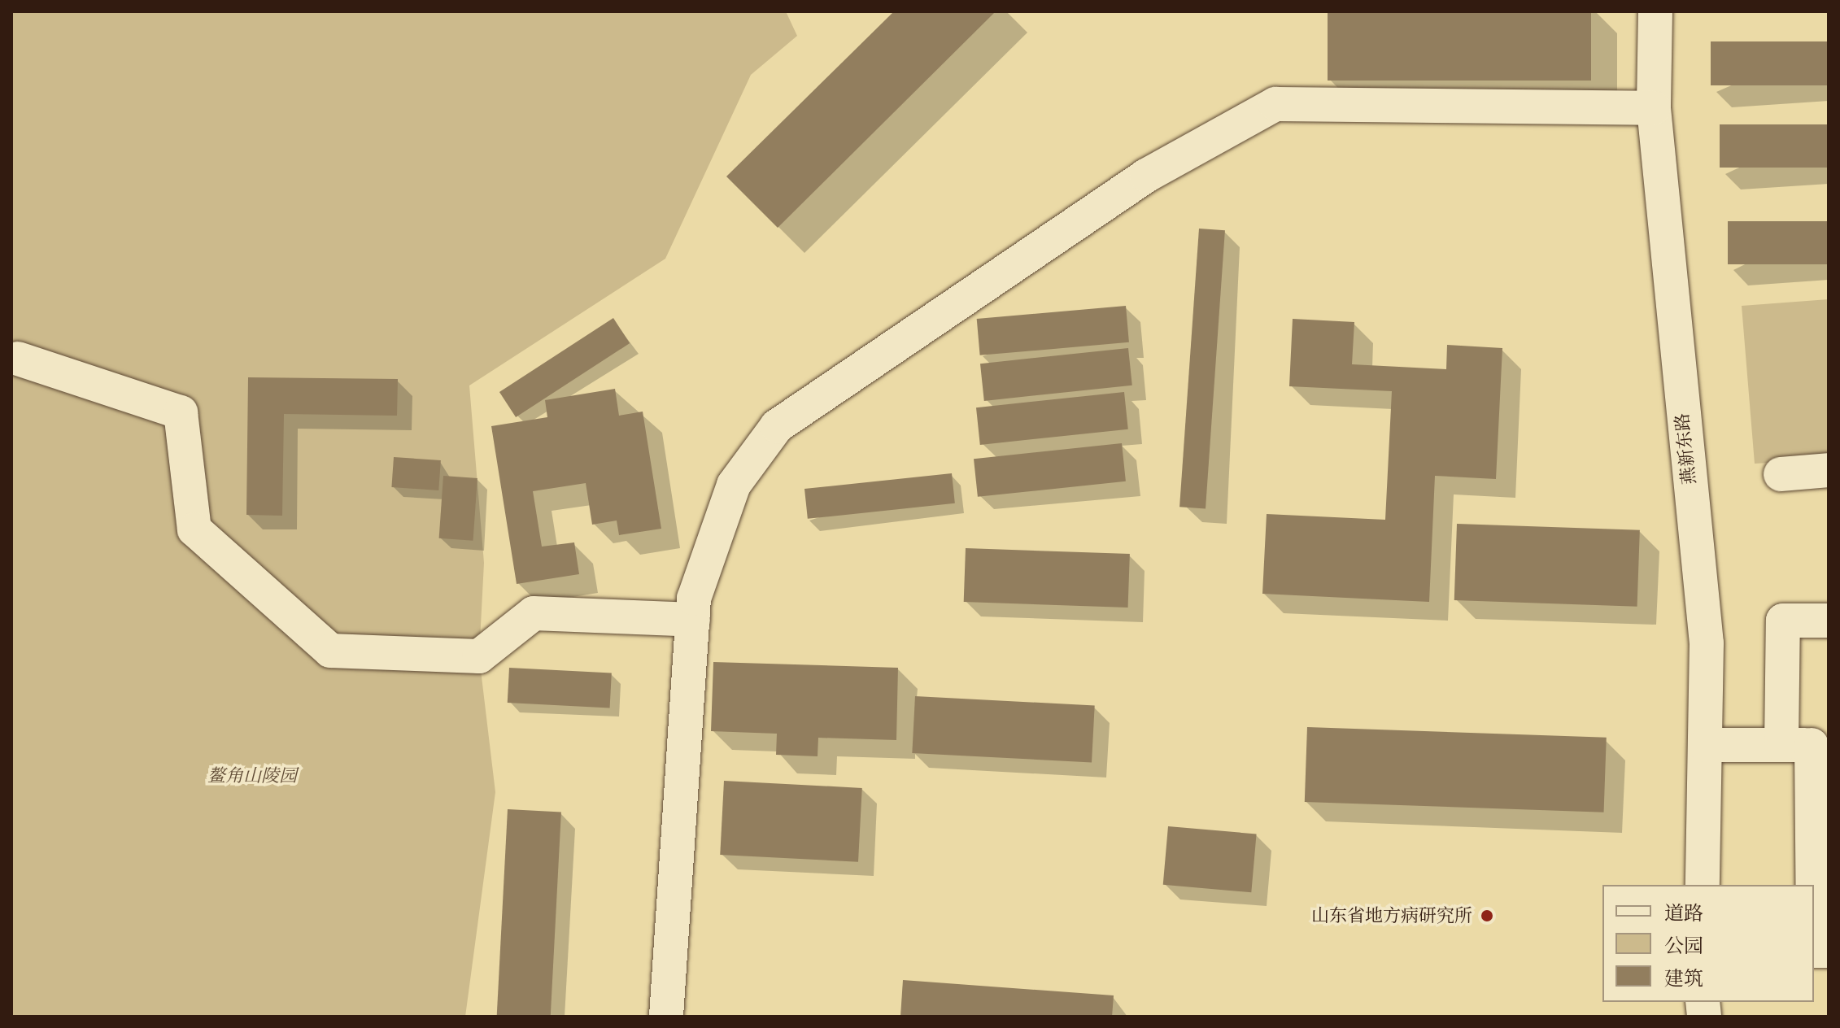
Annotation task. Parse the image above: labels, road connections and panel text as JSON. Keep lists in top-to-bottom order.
{
  "streets": {
    "street": ["燕新东路"]
  },
  "parks": ["鳌角山陵园"],
  "places": ["山东省地方病研究所"],
  "legend": ["道路", "公园", "建筑"]
}
